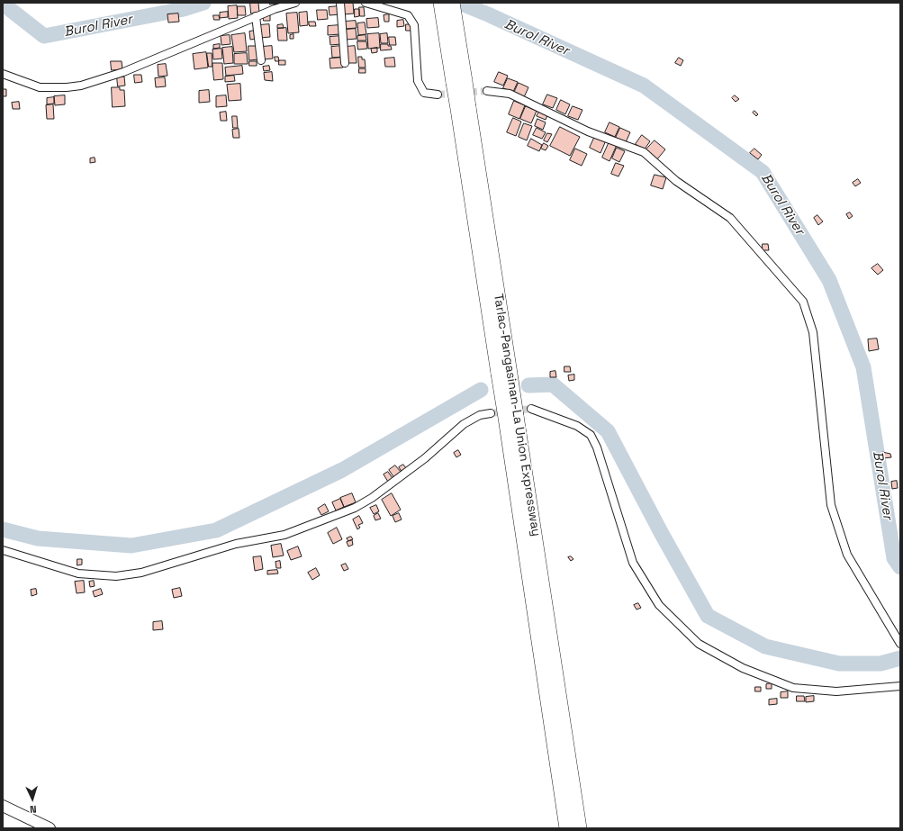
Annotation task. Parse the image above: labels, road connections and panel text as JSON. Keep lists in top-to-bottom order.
{
  "streets": {
    "highway": ["Tarlac-Pangasinan-La Union Expressway"]
  },
  "water": ["Burol River"],
  "north": "bottom"
}
